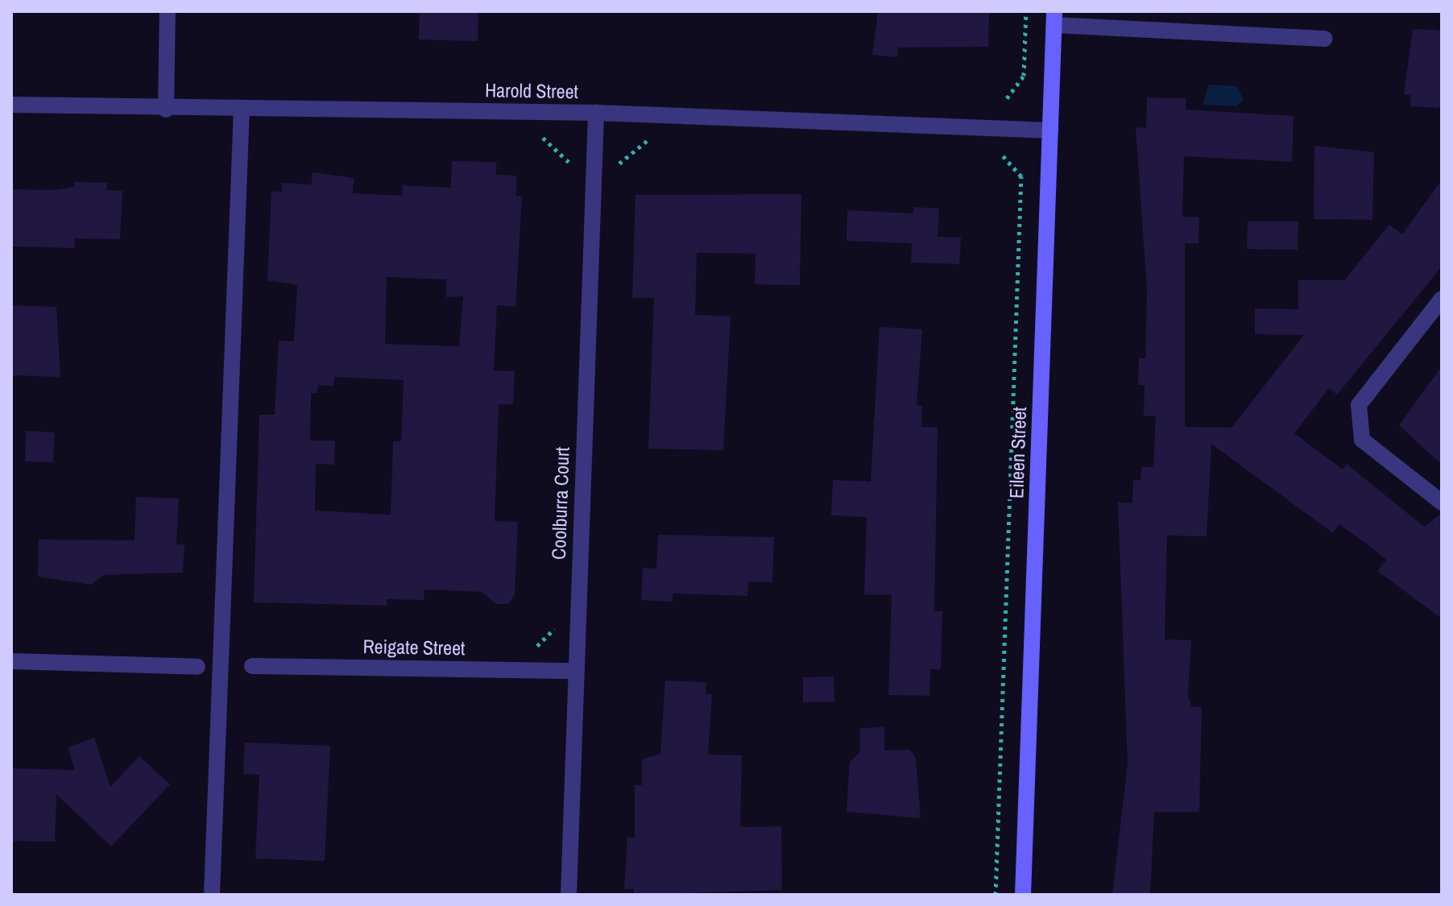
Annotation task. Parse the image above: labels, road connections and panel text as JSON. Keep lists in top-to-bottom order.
{
  "streets": {
    "street": [
      "Harold Street",
      "Eileen Street",
      "Coolburra Court",
      "Reigate Street"
    ]
  },
  "crossings": [
    ["Harold Street", "Eileen Street"],
    ["Harold Street", "Coolburra Court"],
    ["Coolburra Court", "Reigate Street"]
  ]
}
